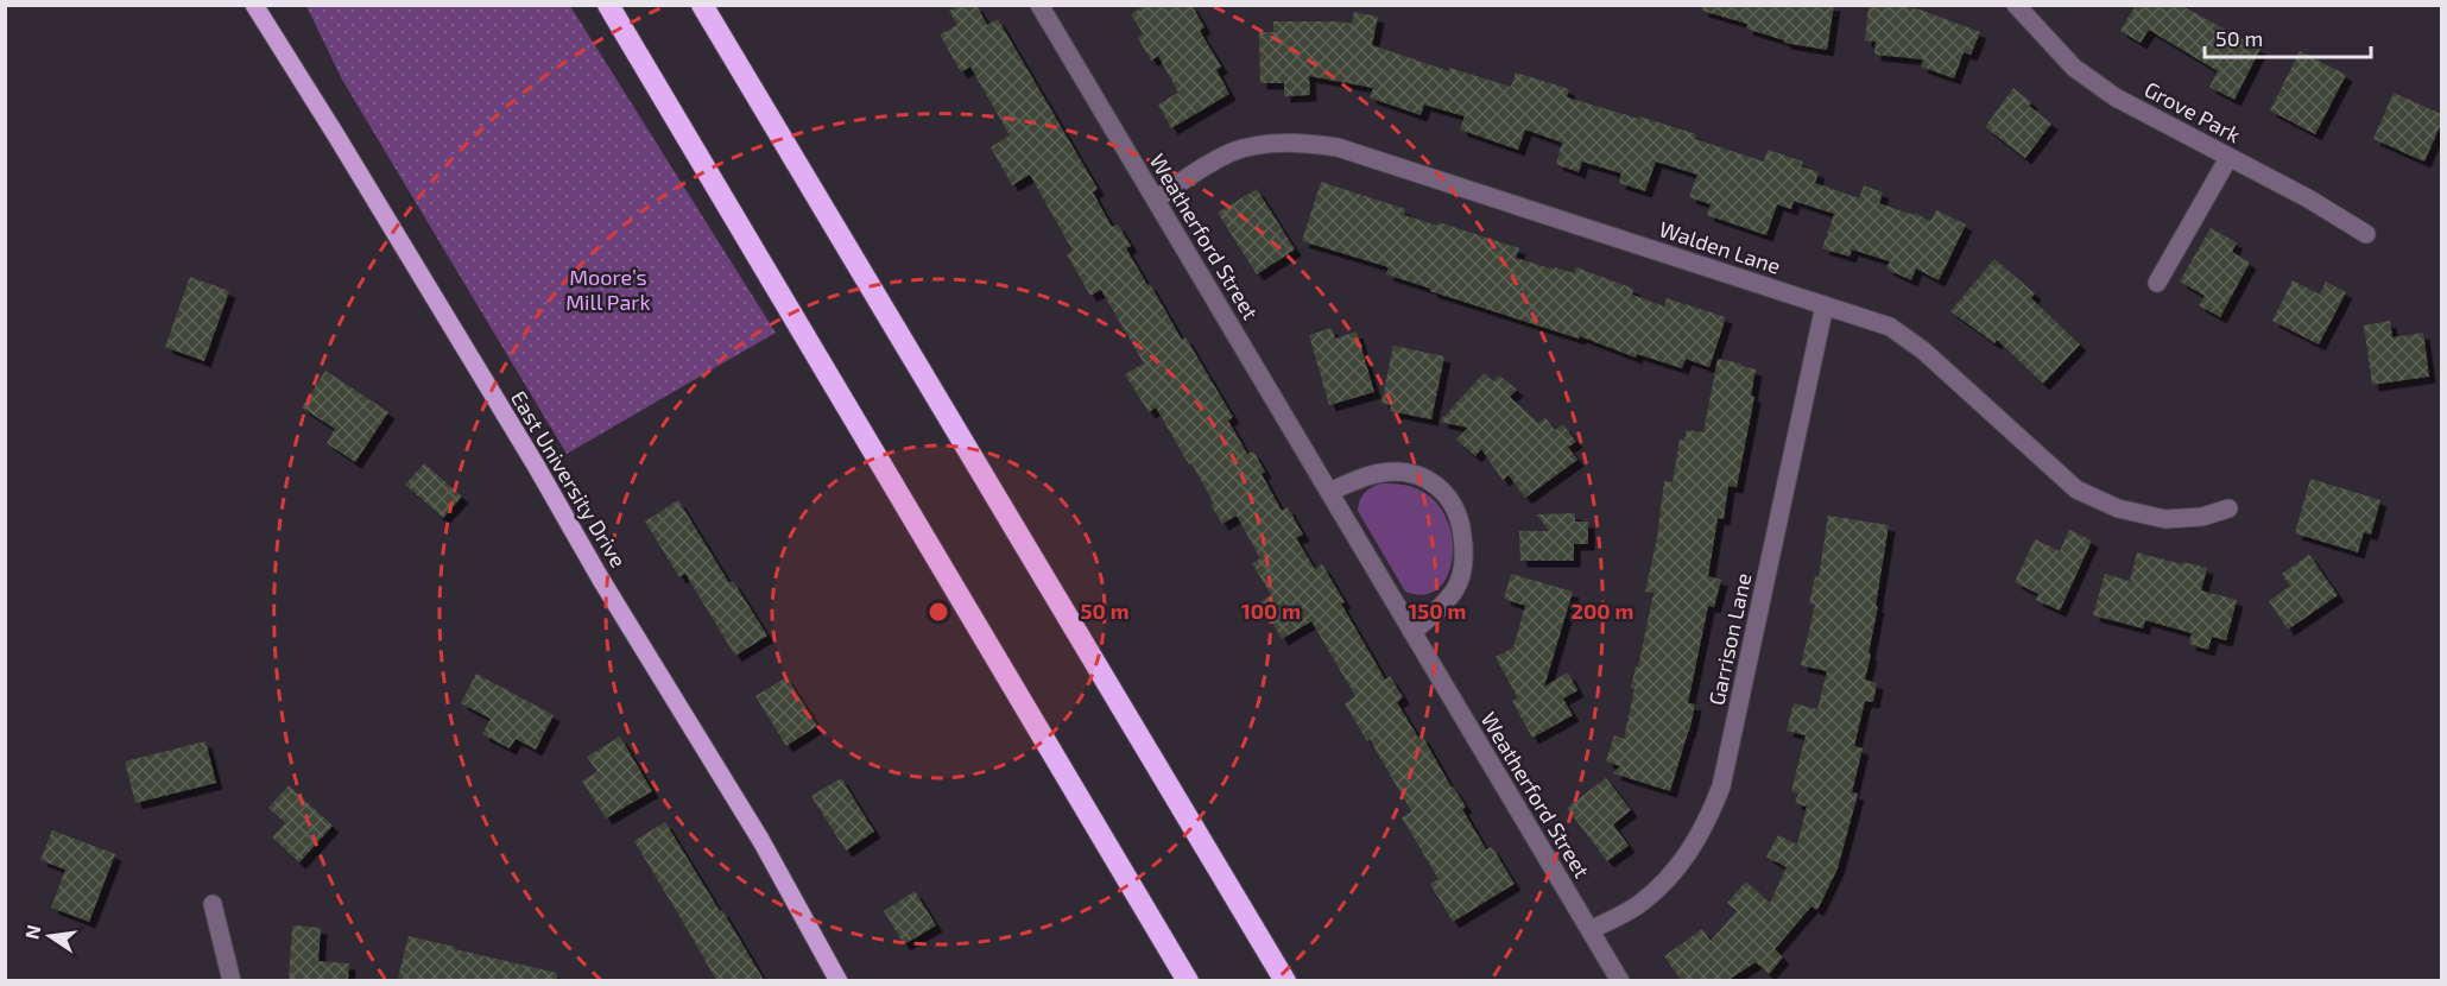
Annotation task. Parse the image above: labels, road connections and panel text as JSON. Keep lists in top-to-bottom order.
{
  "streets": {
    "main road": ["East University Drive"],
    "street": [
      "Grove Park",
      "Weatherford Street",
      "Walden Lane",
      "Garrison Lane"
    ]
  },
  "crossings": [
    ["Weatherford Street", "Walden Lane"],
    ["Weatherford Street", "Garrison Lane"],
    ["Walden Lane", "Garrison Lane"]
  ],
  "parks": ["Moore’s Mill Park"],
  "scale_bar": "50 m",
  "north": "left",
  "rings": [
    "50 m",
    "100 m",
    "150 m",
    "200 m"
  ]
}
